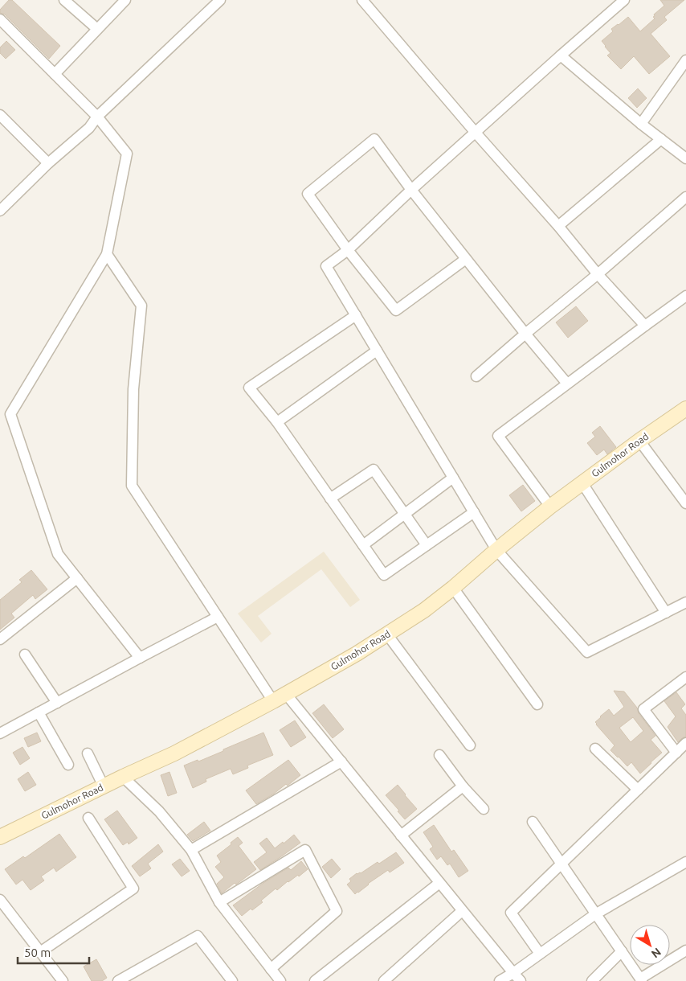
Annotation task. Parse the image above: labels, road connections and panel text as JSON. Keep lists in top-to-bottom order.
{
  "streets": {
    "street": ["Gulmohor Road"]
  },
  "scale_bar": "50 m",
  "north": "bottom right"
}
